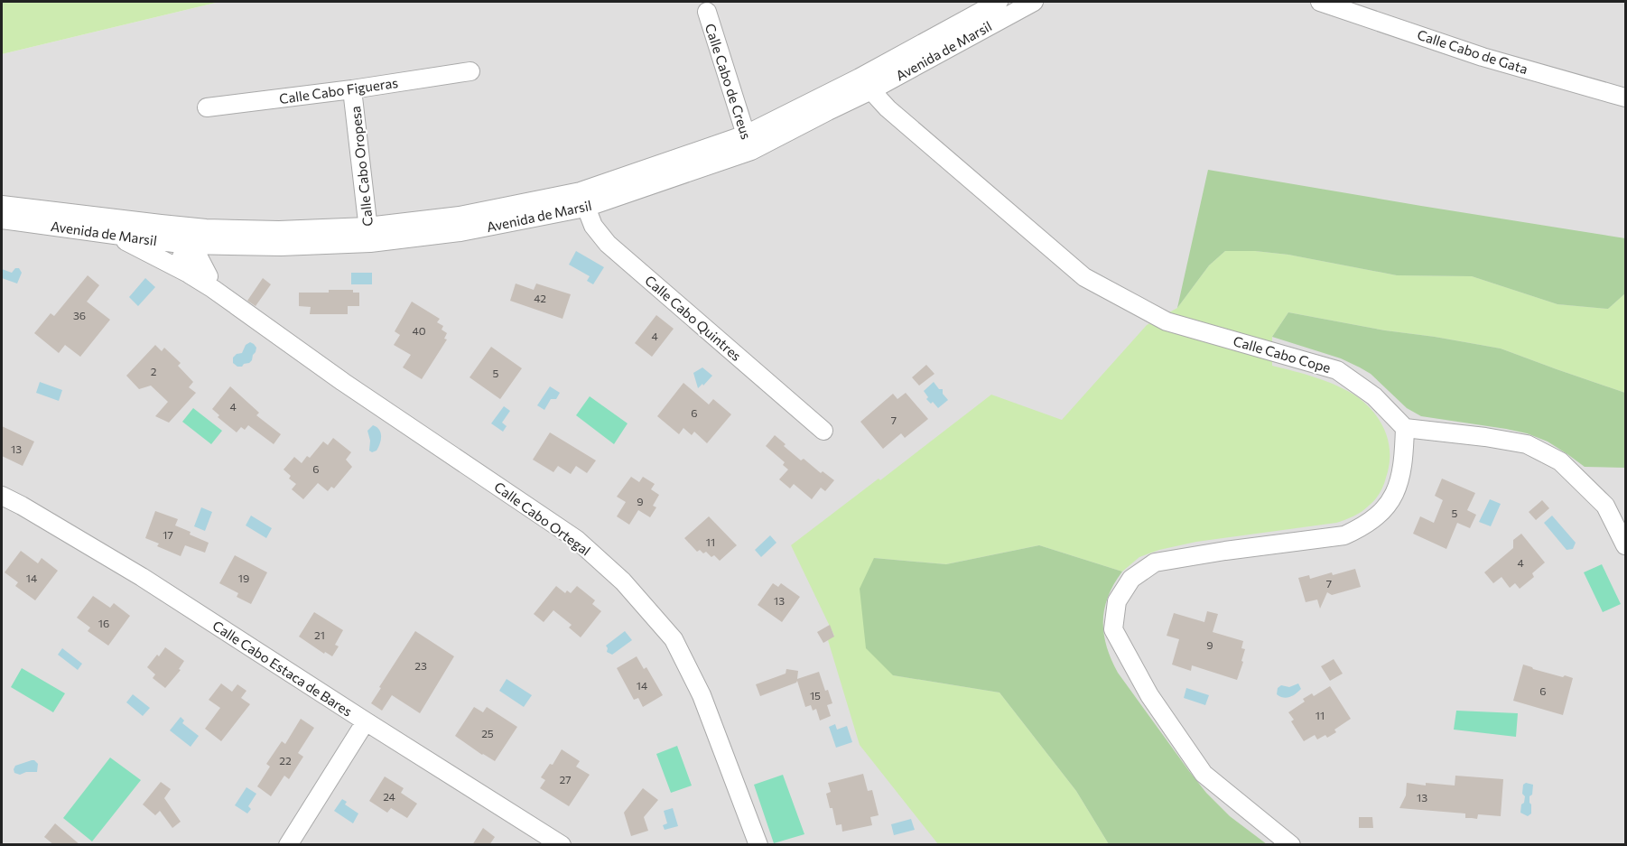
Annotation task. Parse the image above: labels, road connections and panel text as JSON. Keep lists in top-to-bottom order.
{
  "streets": {
    "street": [
      "Avenida de Marsil",
      "Calle Cabo de Gata",
      "Calle Cabo de Creus",
      "Calle Cabo Figueras",
      "Calle Cabo Oropesa",
      "Calle Cabo Quintres",
      "Calle Cabo Cope",
      "Calle Cabo Ortegal",
      "Calle Cabo Estaca de Bares"
    ]
  },
  "crossings": [
    ["Avenida de Marsil", "Calle Cabo de Creus"],
    ["Avenida de Marsil", "Calle Cabo Oropesa"],
    ["Avenida de Marsil", "Calle Cabo Quintres"],
    ["Avenida de Marsil", "Calle Cabo Cope"],
    ["Avenida de Marsil", "Calle Cabo Ortegal"],
    ["Calle Cabo Figueras", "Calle Cabo Oropesa"]
  ],
  "house_numbers": [
    "42",
    "36",
    "40",
    "4",
    "2",
    "5",
    "4",
    "6",
    "7",
    "13",
    "6",
    "9",
    "5",
    "17",
    "11",
    "4",
    "14",
    "19",
    "7",
    "13",
    "16",
    "21",
    "9",
    "23",
    "14",
    "6",
    "15",
    "11",
    "25",
    "22",
    "27",
    "24",
    "13"
  ]
}
